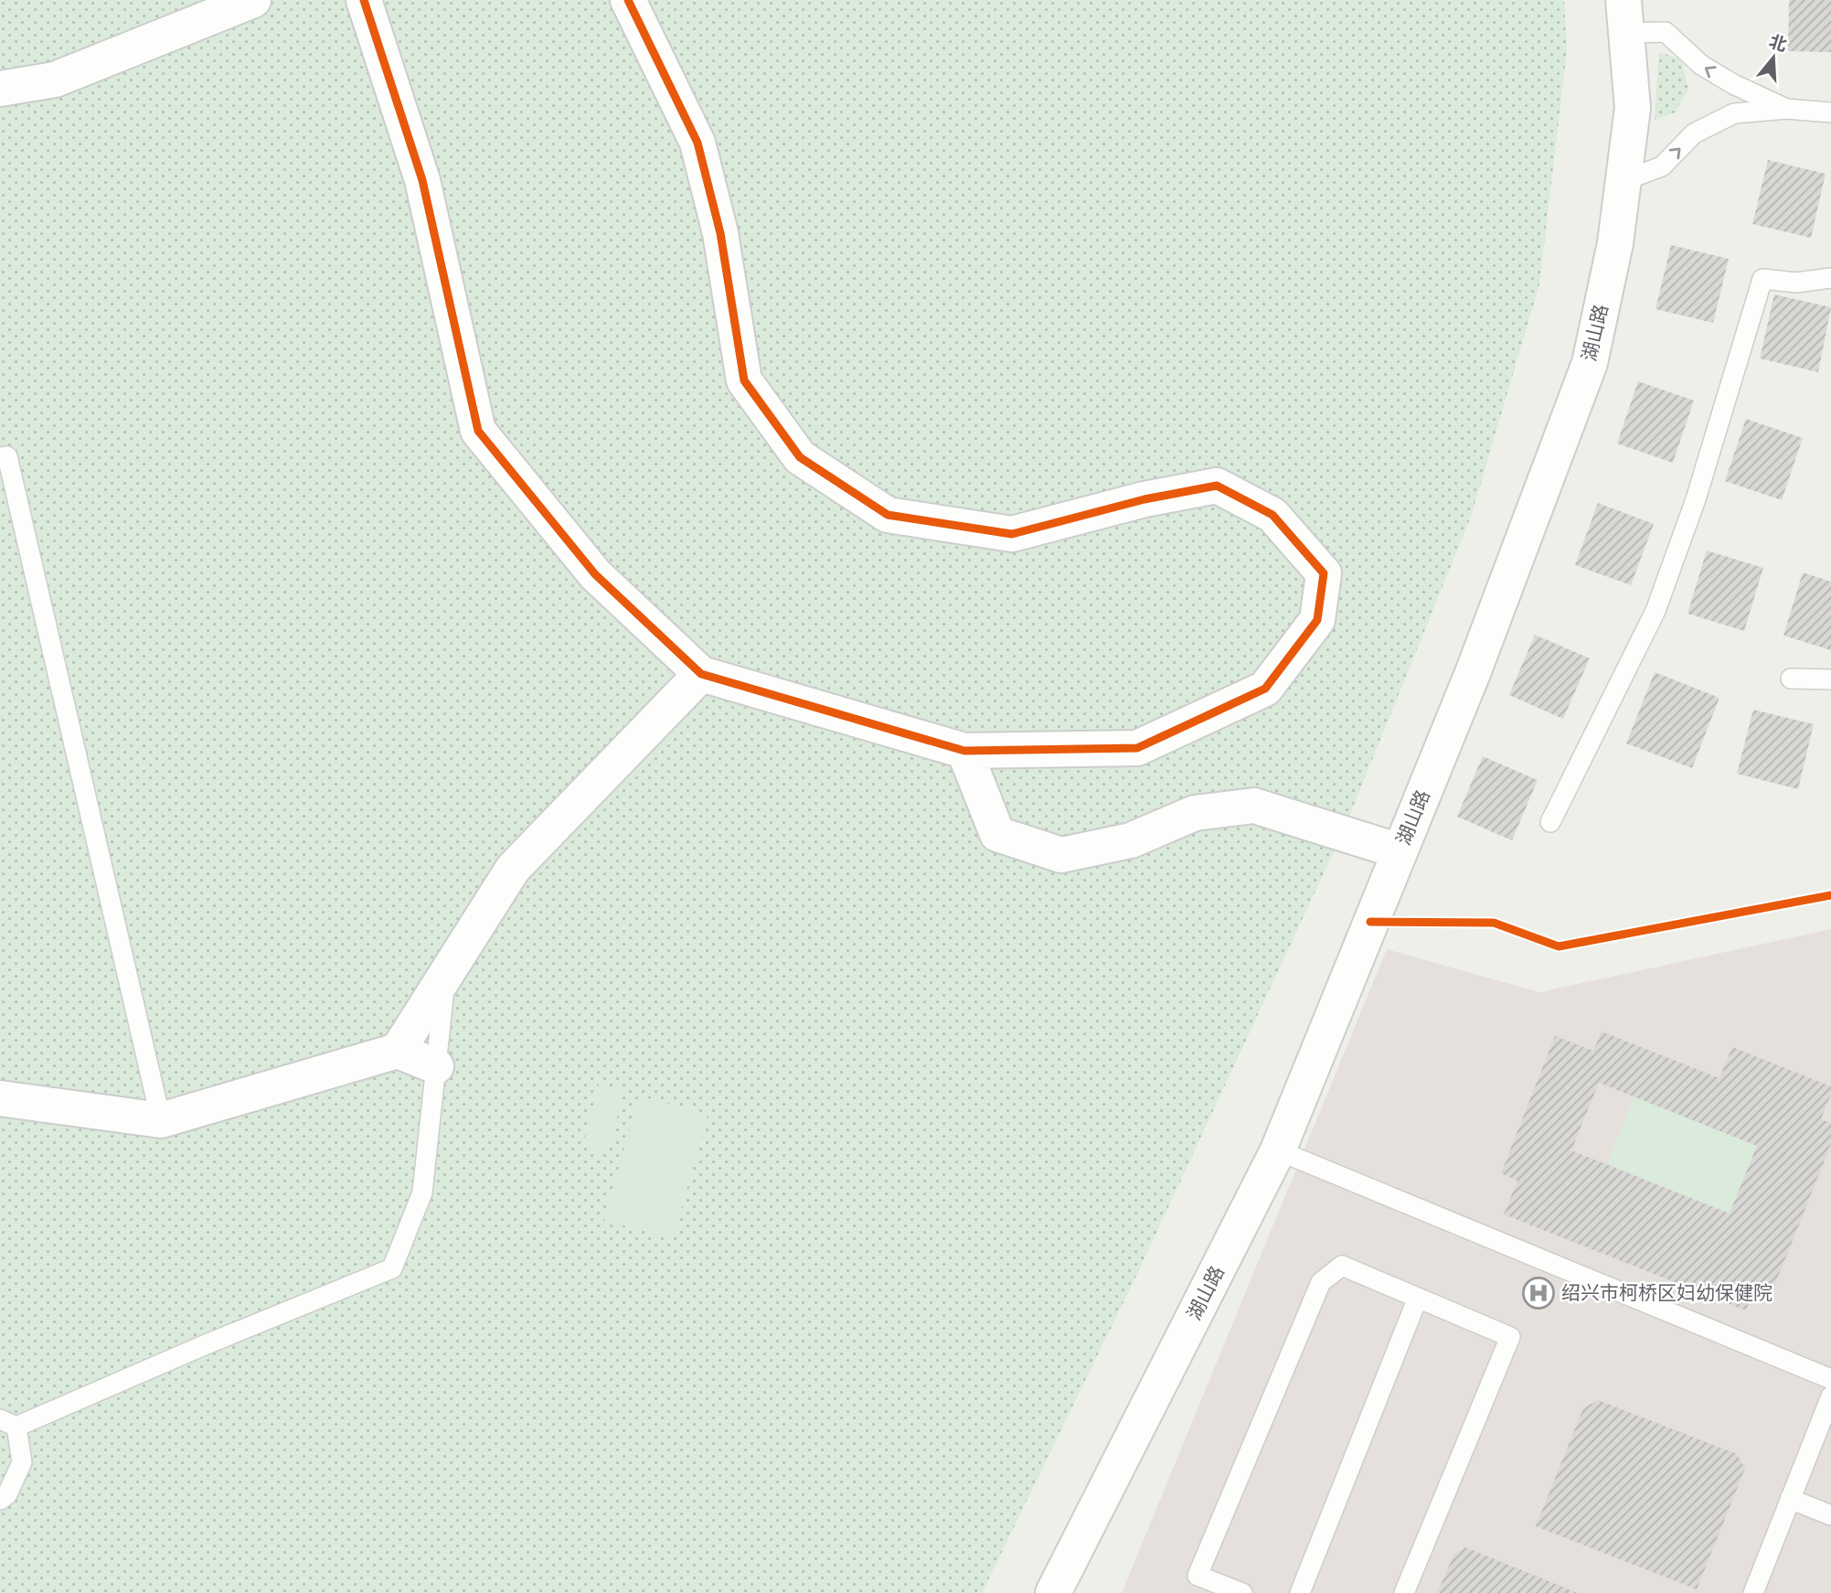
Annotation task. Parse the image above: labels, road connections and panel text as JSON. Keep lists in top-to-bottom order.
{
  "streets": {
    "street": ["湖山路"]
  },
  "places": {
    "hospital": ["绍兴市柯桥区妇幼保健院"]
  },
  "north": "top"
}
